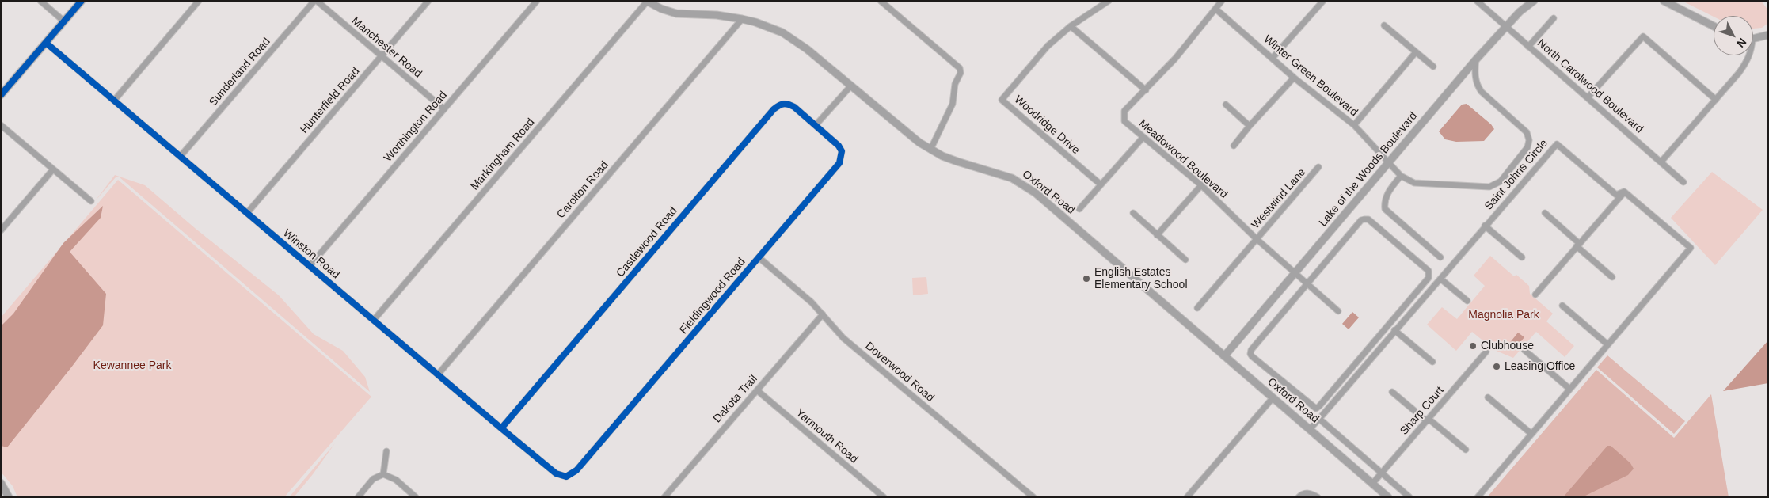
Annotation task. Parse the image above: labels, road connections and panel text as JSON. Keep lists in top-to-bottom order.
{
  "streets": {
    "street": [
      "Manchester Road",
      "Sunderland Road",
      "Winter Green Boulevard",
      "North Carolwood Boulevard",
      "Hunterfield Road",
      "Woodridge Drive",
      "Worthington Road",
      "Markingham Road",
      "Meadowood Boulevard",
      "Lake of the Woods Boulevard",
      "Saint Johns Circle",
      "Carolton Road",
      "Oxford Road",
      "Westwind Lane",
      "Castlewood Road",
      "Winston Road",
      "Fieldingwood Road",
      "Doverwood Road",
      "Dakota Trail",
      "Sharp Court",
      "Yarmouth Road"
    ]
  },
  "crossings": [
    ["Manchester Road", "Sunderland Road"],
    ["Manchester Road", "Hunterfield Road"],
    ["Manchester Road", "Worthington Road"],
    ["Sunderland Road", "Winston Road"],
    ["Winter Green Boulevard", "Meadowood Boulevard"],
    ["Winter Green Boulevard", "Lake of the Woods Boulevard"],
    ["North Carolwood Boulevard", "Lake of the Woods Boulevard"],
    ["Hunterfield Road", "Winston Road"],
    ["Worthington Road", "Winston Road"],
    ["Markingham Road", "Oxford Road"],
    ["Markingham Road", "Winston Road"],
    ["Meadowood Boulevard", "Westwind Lane"],
    ["Lake of the Woods Boulevard", "Oxford Road"],
    ["Lake of the Woods Boulevard", "Westwind Lane"],
    ["Saint Johns Circle", "Oxford Road"],
    ["Carolton Road", "Oxford Road"],
    ["Carolton Road", "Winston Road"],
    ["Oxford Road", "Sharp Court"],
    ["Castlewood Road", "Winston Road"],
    ["Castlewood Road", "Fieldingwood Road"],
    ["Winston Road", "Fieldingwood Road"],
    ["Fieldingwood Road", "Doverwood Road"],
    ["Doverwood Road", "Dakota Trail"],
    ["Dakota Trail", "Yarmouth Road"]
  ],
  "parks": ["Magnolia Park", "Kewannee Park"],
  "places": ["English Estates Elementary School", "Clubhouse", "Leasing Office"],
  "north": "bottom right"
}
